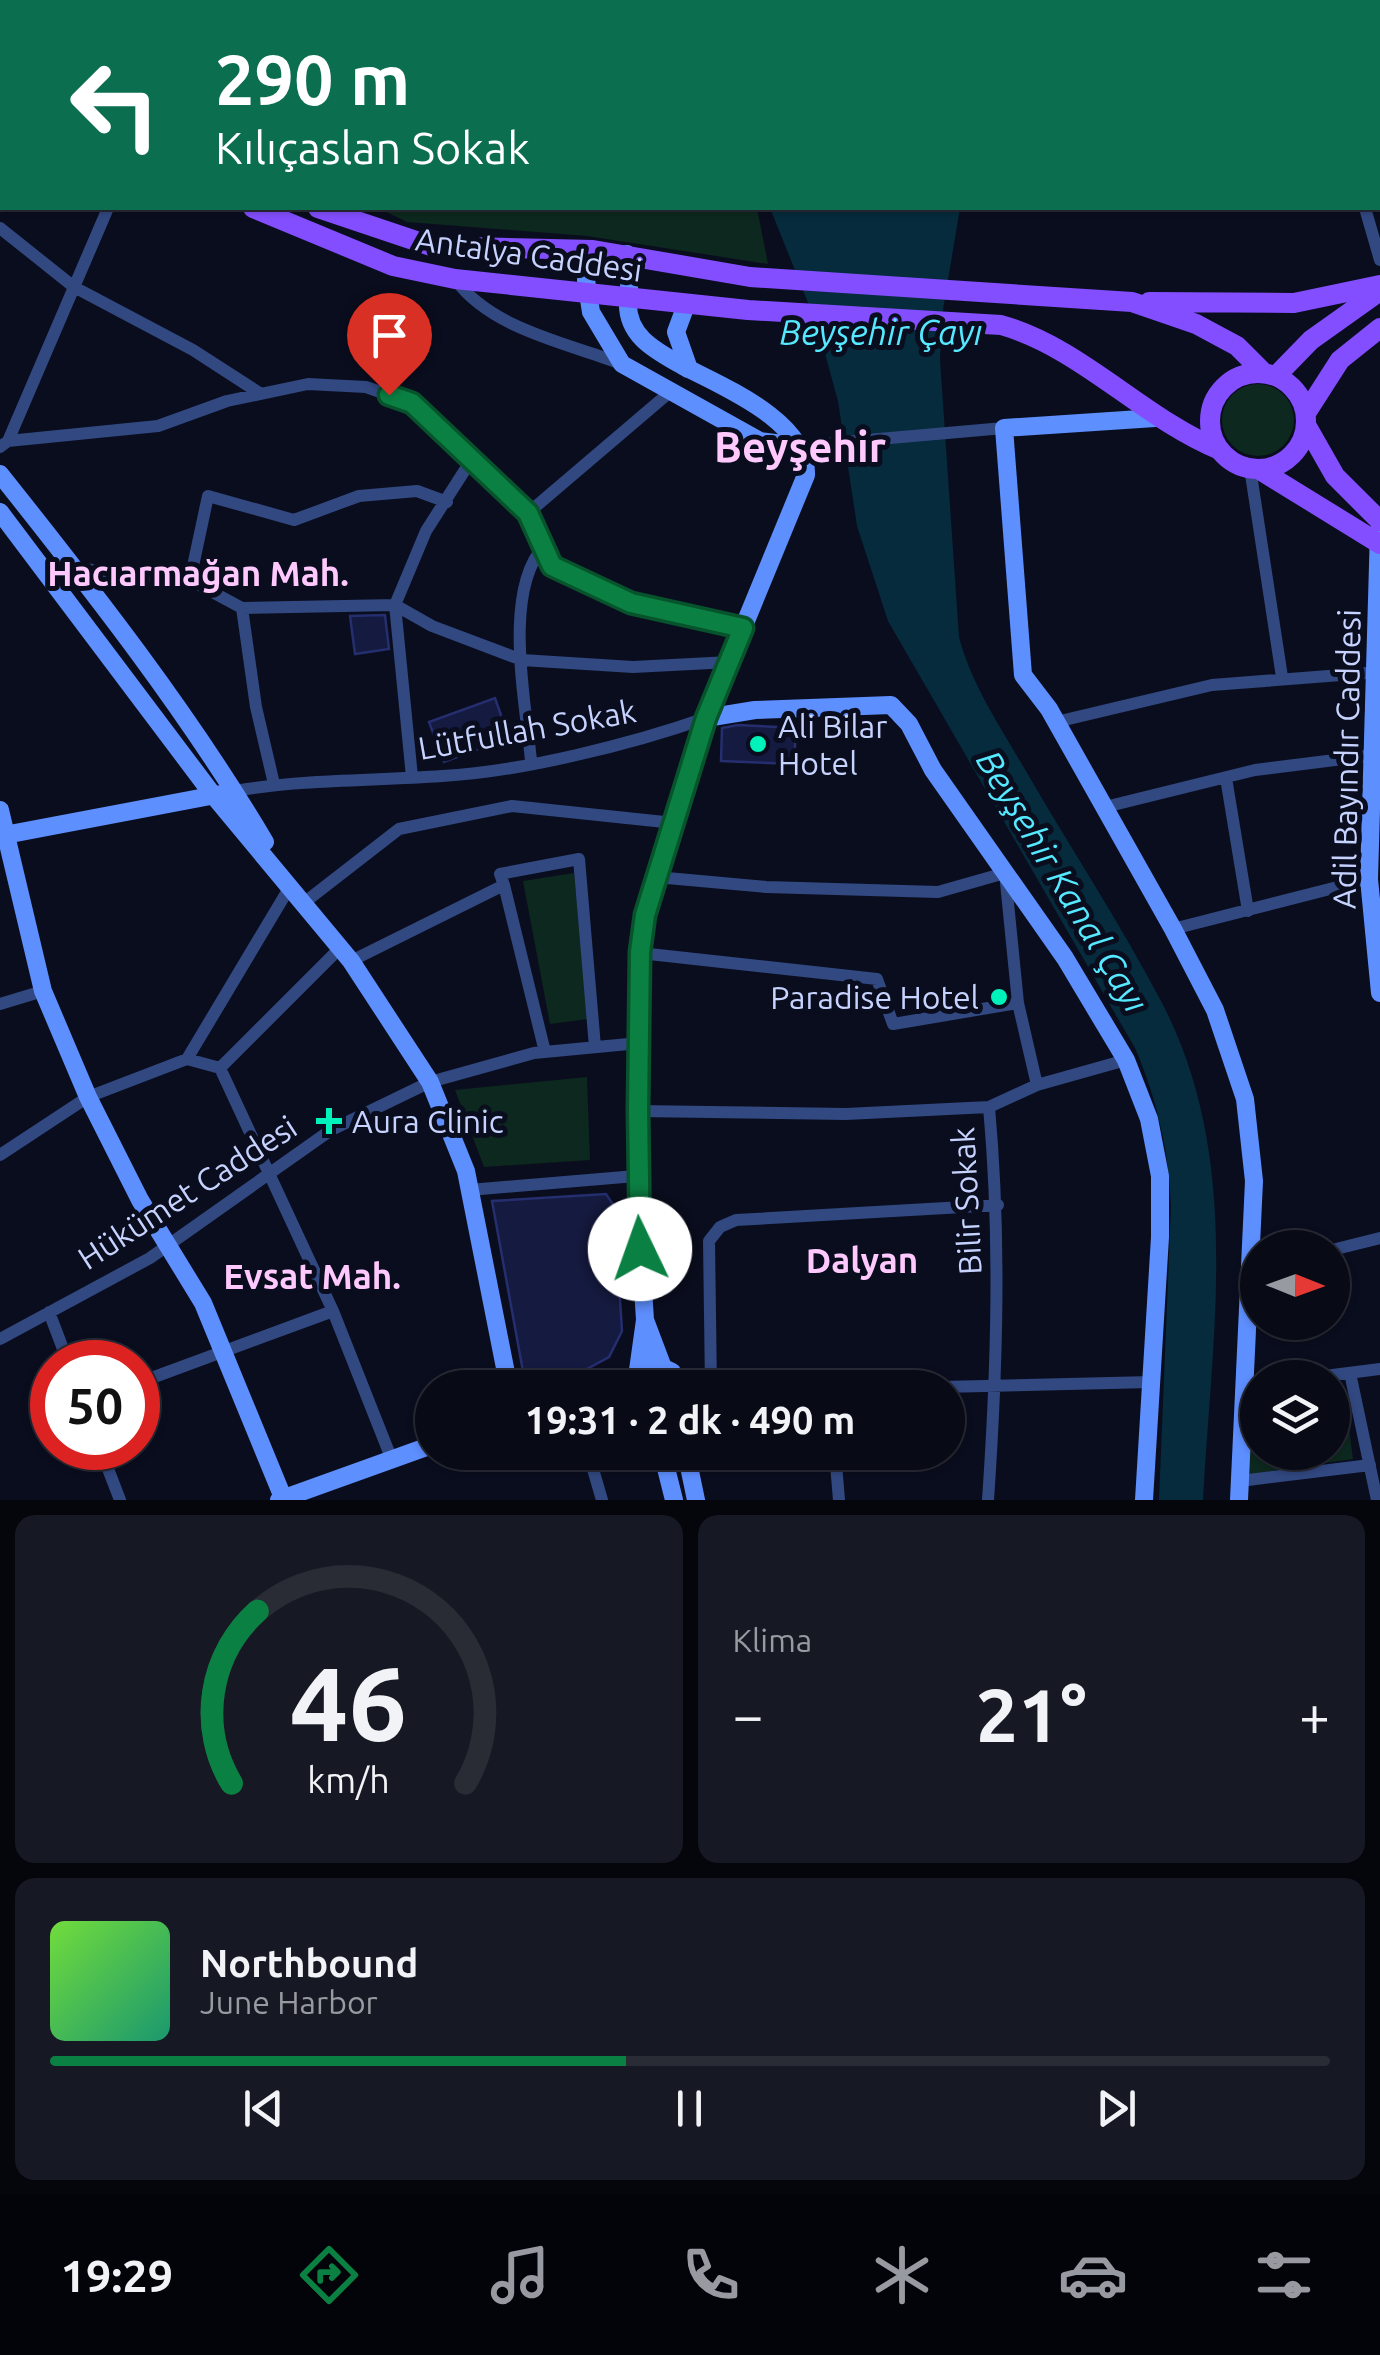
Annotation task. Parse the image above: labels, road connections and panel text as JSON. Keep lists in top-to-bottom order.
{
  "streets": {
    "main road": ["Antalya Caddesi", "Adil Bayındır Caddesi"],
    "street": ["Lütfullah Sokak", "Hükümet Caddesi", "Bilir Sokak"]
  },
  "districts": [
    "Beyşehir",
    "Hacıarmağan Mah.",
    "Dalyan",
    "Evsat Mah."
  ],
  "water": ["Beyşehir Çayı", "Beyşehir Kanal Çayı"],
  "places": {
    "other": ["Ali Bilar Hotel", "Paradise Hotel"],
    "health": ["Aura Clinic"]
  },
  "north": "right",
  "page": {
    "turn": ["290 m", "Kılıçaslan Sokak"],
    "limit": "50",
    "trip": "19:31 · 2 dk · 490 m",
    "tile": "Klima",
    "heat": ["−", "21°", "+"],
    "song": ["Northbound", "June Harbor"],
    "tabs": "19:29",
    "gauge": ["46", "km/h"]
  }
}
